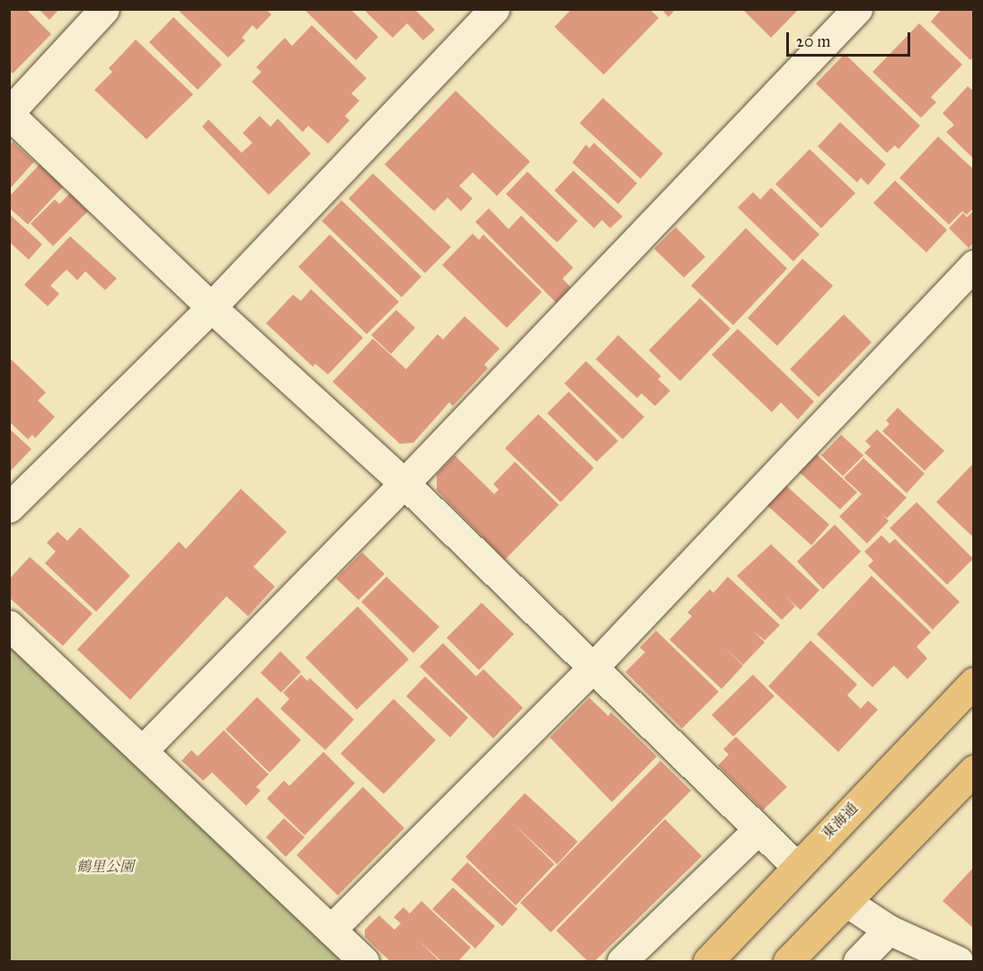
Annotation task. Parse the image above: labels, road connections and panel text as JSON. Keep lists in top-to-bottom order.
{
  "streets": {
    "main road": ["東海通"]
  },
  "parks": ["鶴里公園"],
  "scale_bar": "20 m"
}
